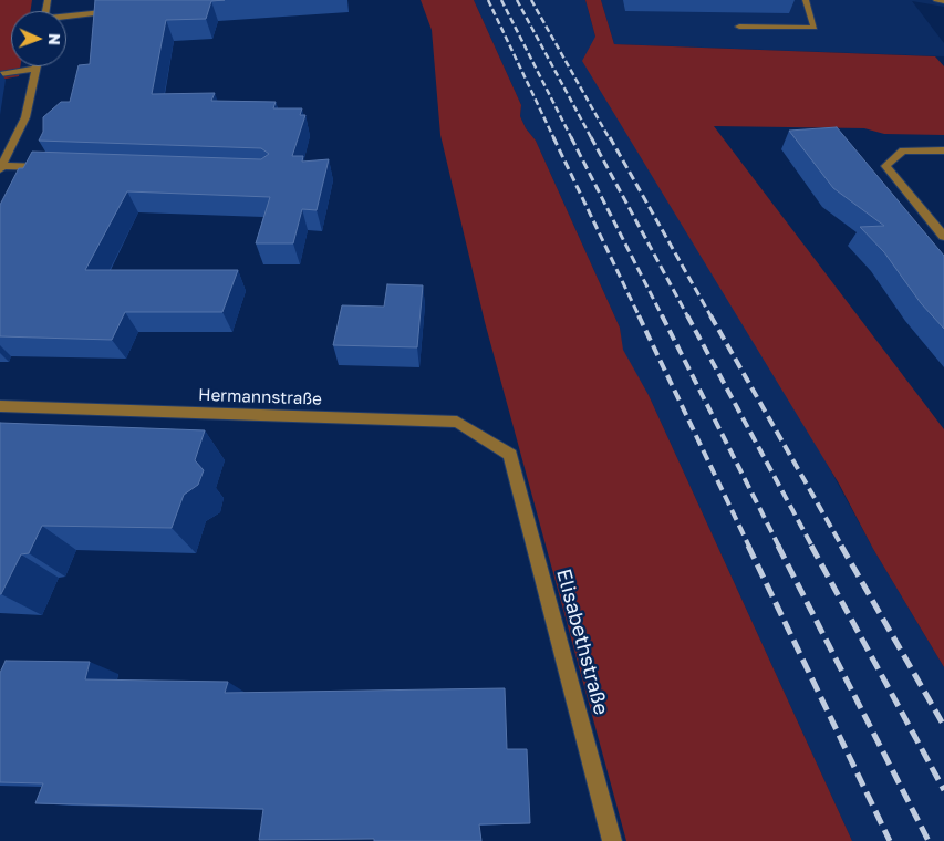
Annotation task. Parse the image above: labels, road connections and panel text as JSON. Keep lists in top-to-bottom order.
{
  "streets": {
    "street": ["Hermannstraße", "Elisabethstraße"]
  },
  "crossings": [
    ["Hermannstraße", "Elisabethstraße"]
  ],
  "north": "right"
}
